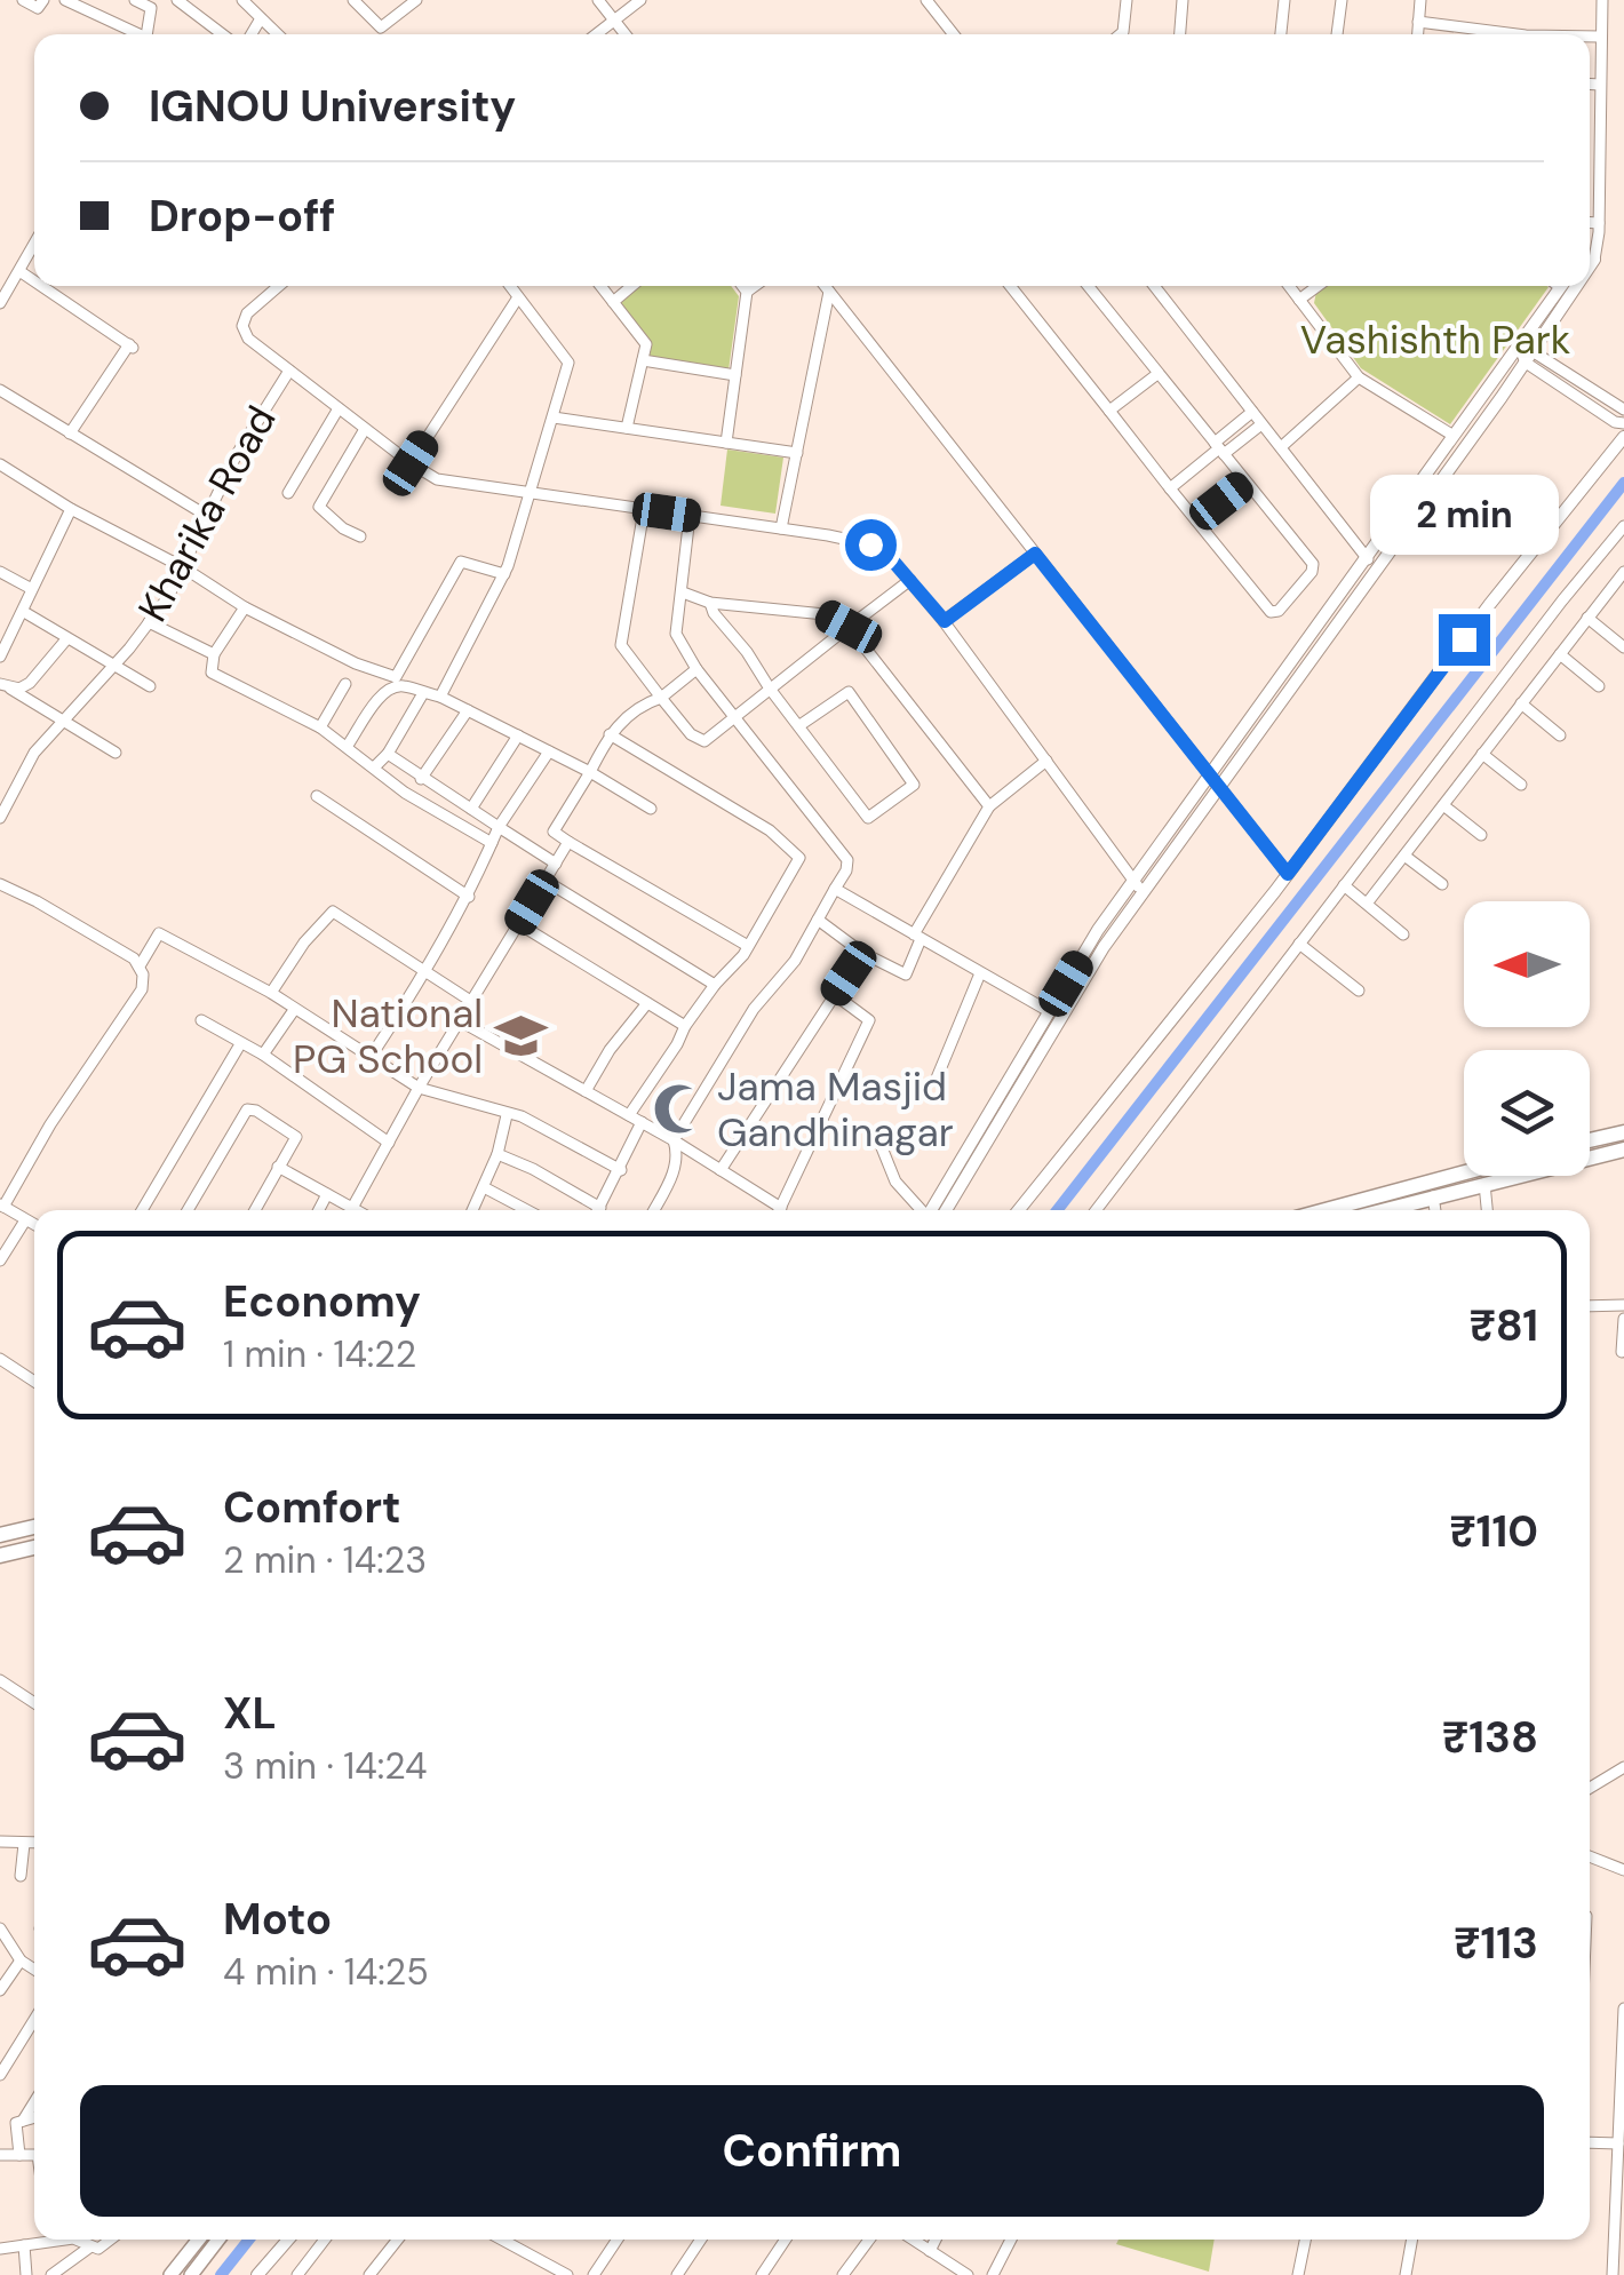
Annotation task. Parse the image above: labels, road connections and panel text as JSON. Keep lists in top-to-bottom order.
{
  "streets": {
    "street": ["Kharika Road"]
  },
  "parks": ["Vashishth Park"],
  "places": {
    "school or university": ["National PG School"],
    "mosque": ["Jama Masjid Gandhinagar"]
  },
  "north": "left",
  "page": {
    "banner": ["IGNOU University", "Drop-off"],
    "bubble": "2 min",
    "list": [
      {
        "name": "Economy",
        "note": "1 min · 14:22",
        "value": "₹81"
      },
      {
        "name": "Comfort",
        "note": "2 min · 14:23",
        "value": "₹110"
      },
      {
        "name": "XL",
        "note": "3 min · 14:24",
        "value": "₹138"
      },
      {
        "name": "Moto",
        "note": "4 min · 14:25",
        "value": "₹113"
      }
    ],
    "buttons": "Confirm"
  }
}
